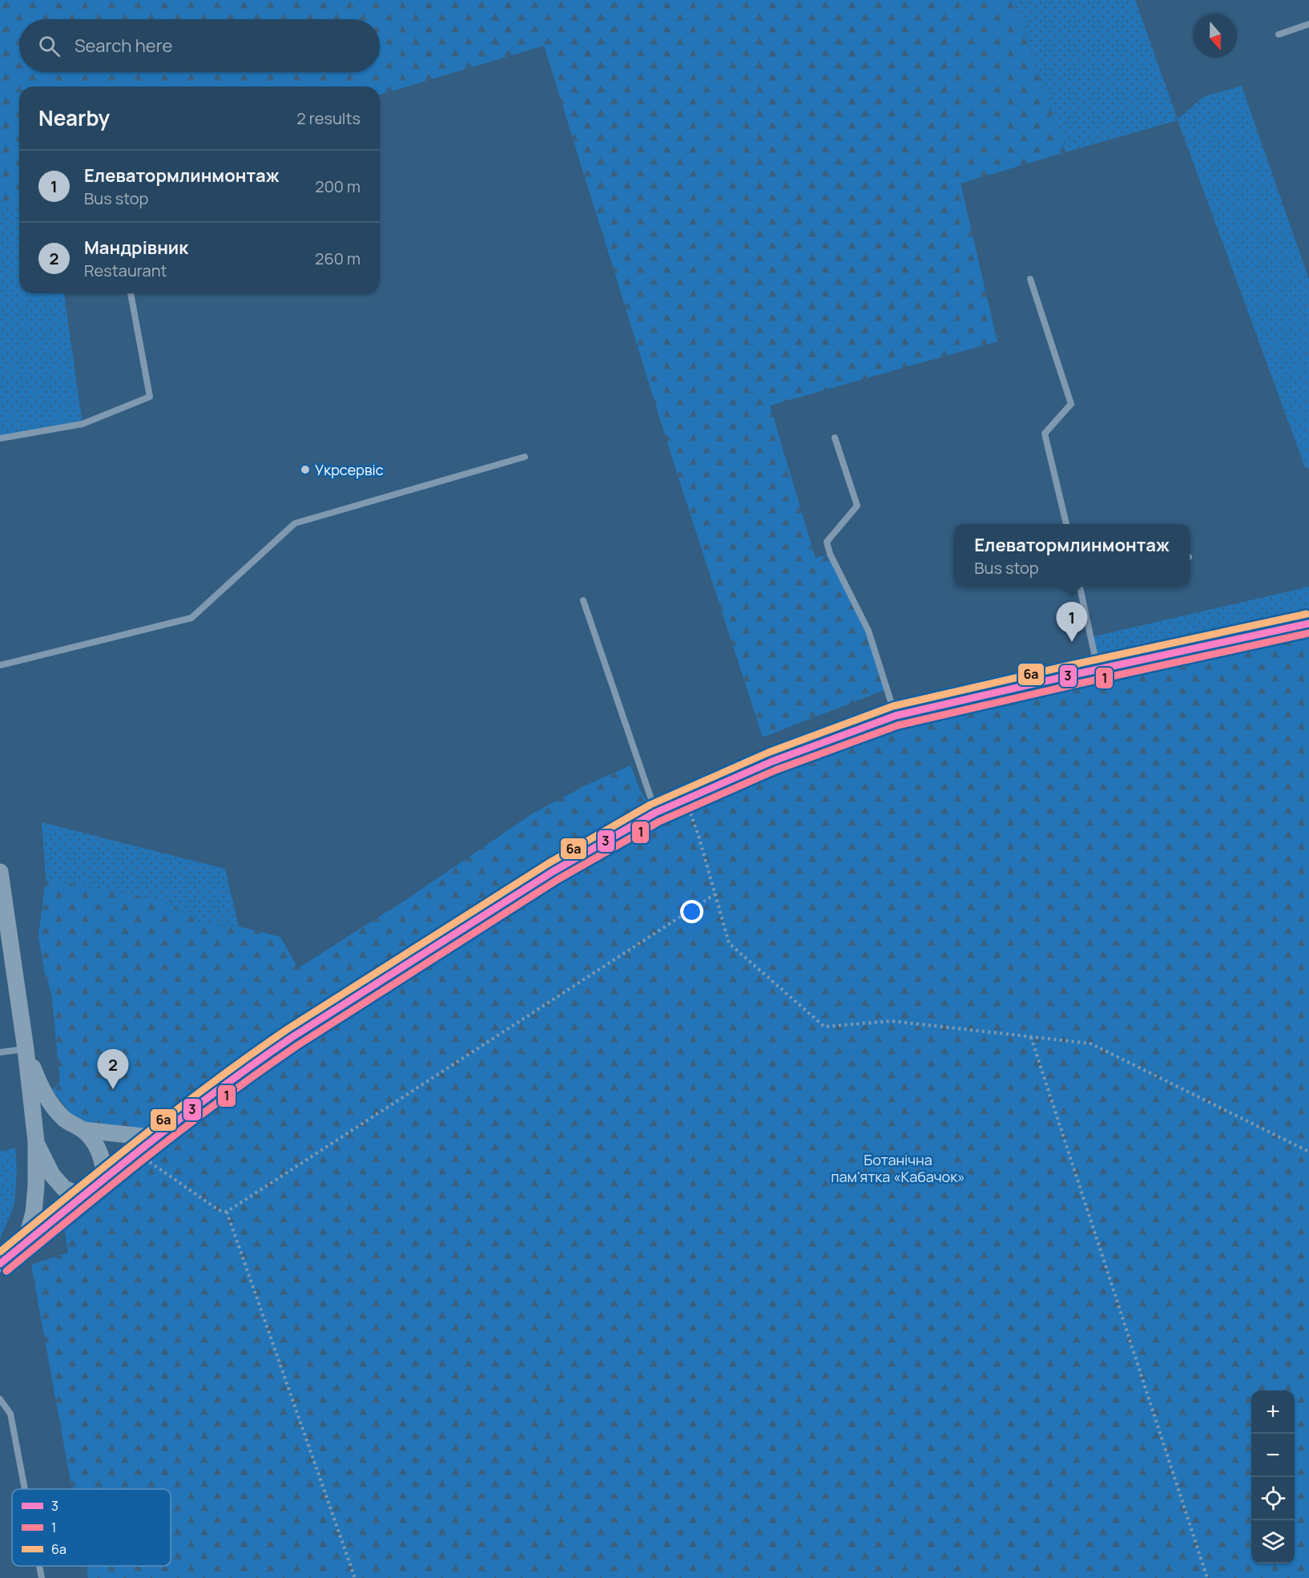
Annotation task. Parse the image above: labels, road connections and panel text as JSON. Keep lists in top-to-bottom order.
{
  "parks": ["Ботанічна пам'ятка «Кабачок»"],
  "places": ["Укрсервіс"],
  "lines": ["transit line 6а", "transit line 3", "transit line 1"],
  "legend": ["3", "1", "6а"],
  "north": "bottom",
  "page": {
    "search": "Search here",
    "heading": ["Nearby", "2 results"],
    "list": [
      {
        "mark": "1",
        "name": "Елеватормлинмонтаж",
        "note": "Bus stop",
        "value": "200 m"
      },
      {
        "mark": "2",
        "name": "Мандрівник",
        "note": "Restaurant",
        "value": "260 m"
      }
    ],
    "popup": ["Елеватормлинмонтаж", "Bus stop"],
    "pins": ["1", "2"],
    "map_buttons": ["+", "−"]
  }
}
